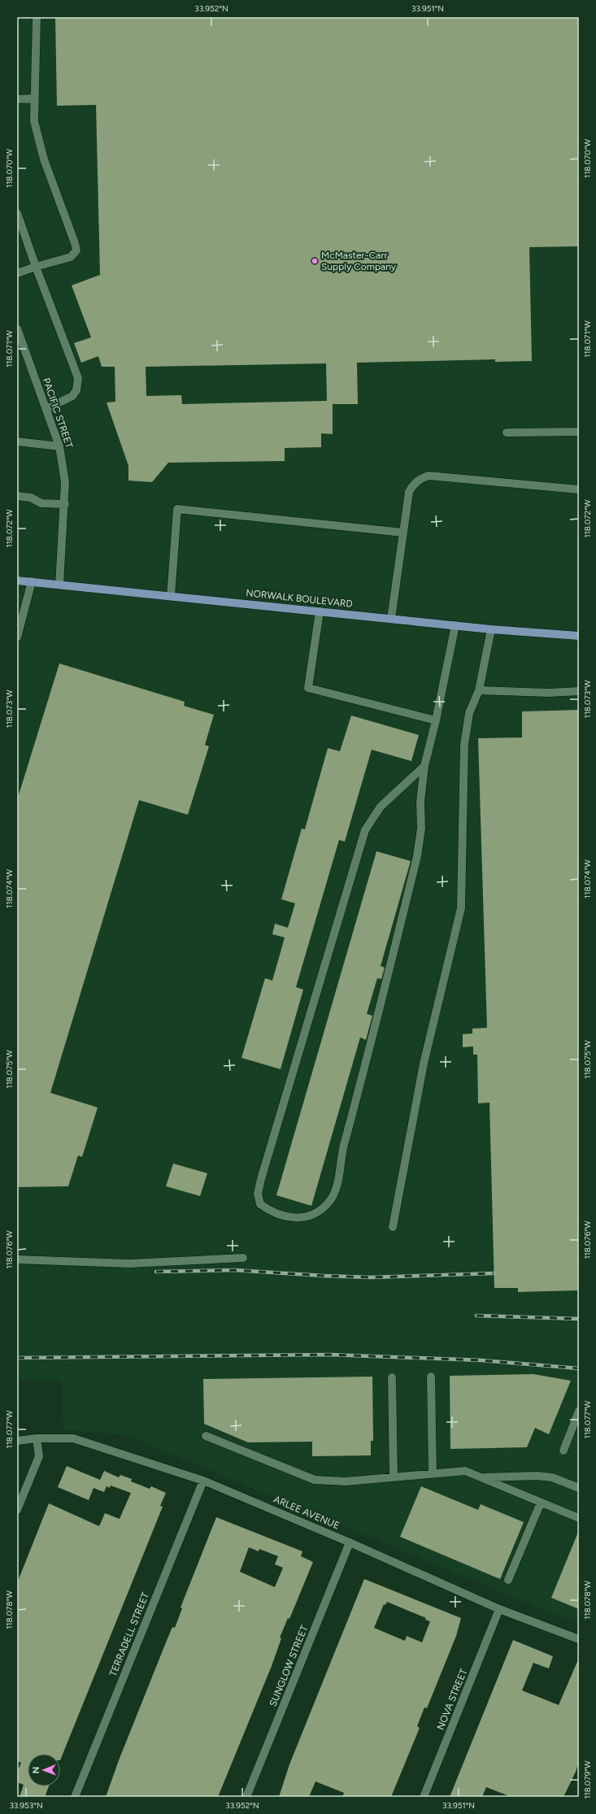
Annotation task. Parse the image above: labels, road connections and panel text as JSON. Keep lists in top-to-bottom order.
{
  "streets": {
    "main road": ["NORWALK BOULEVARD"],
    "street": [
      "PACIFIC STREET",
      "ARLEE AVENUE",
      "TERRADELL STREET",
      "SUNGLOW STREET",
      "NOVA STREET"
    ]
  },
  "crossings": [
    ["PACIFIC STREET", "NORWALK BOULEVARD"],
    ["ARLEE AVENUE", "TERRADELL STREET"],
    ["ARLEE AVENUE", "SUNGLOW STREET"],
    ["ARLEE AVENUE", "NOVA STREET"]
  ],
  "places": ["McMaster-Carr Supply Company"],
  "north": "left",
  "coordinates": [
    "33.952°N",
    "33.951°N",
    "118.070°W",
    "118.071°W",
    "118.072°W",
    "118.073°W",
    "118.074°W",
    "118.075°W",
    "118.076°W",
    "118.077°W",
    "118.078°W",
    "118.079°W",
    "33.953°N"
  ]
}
